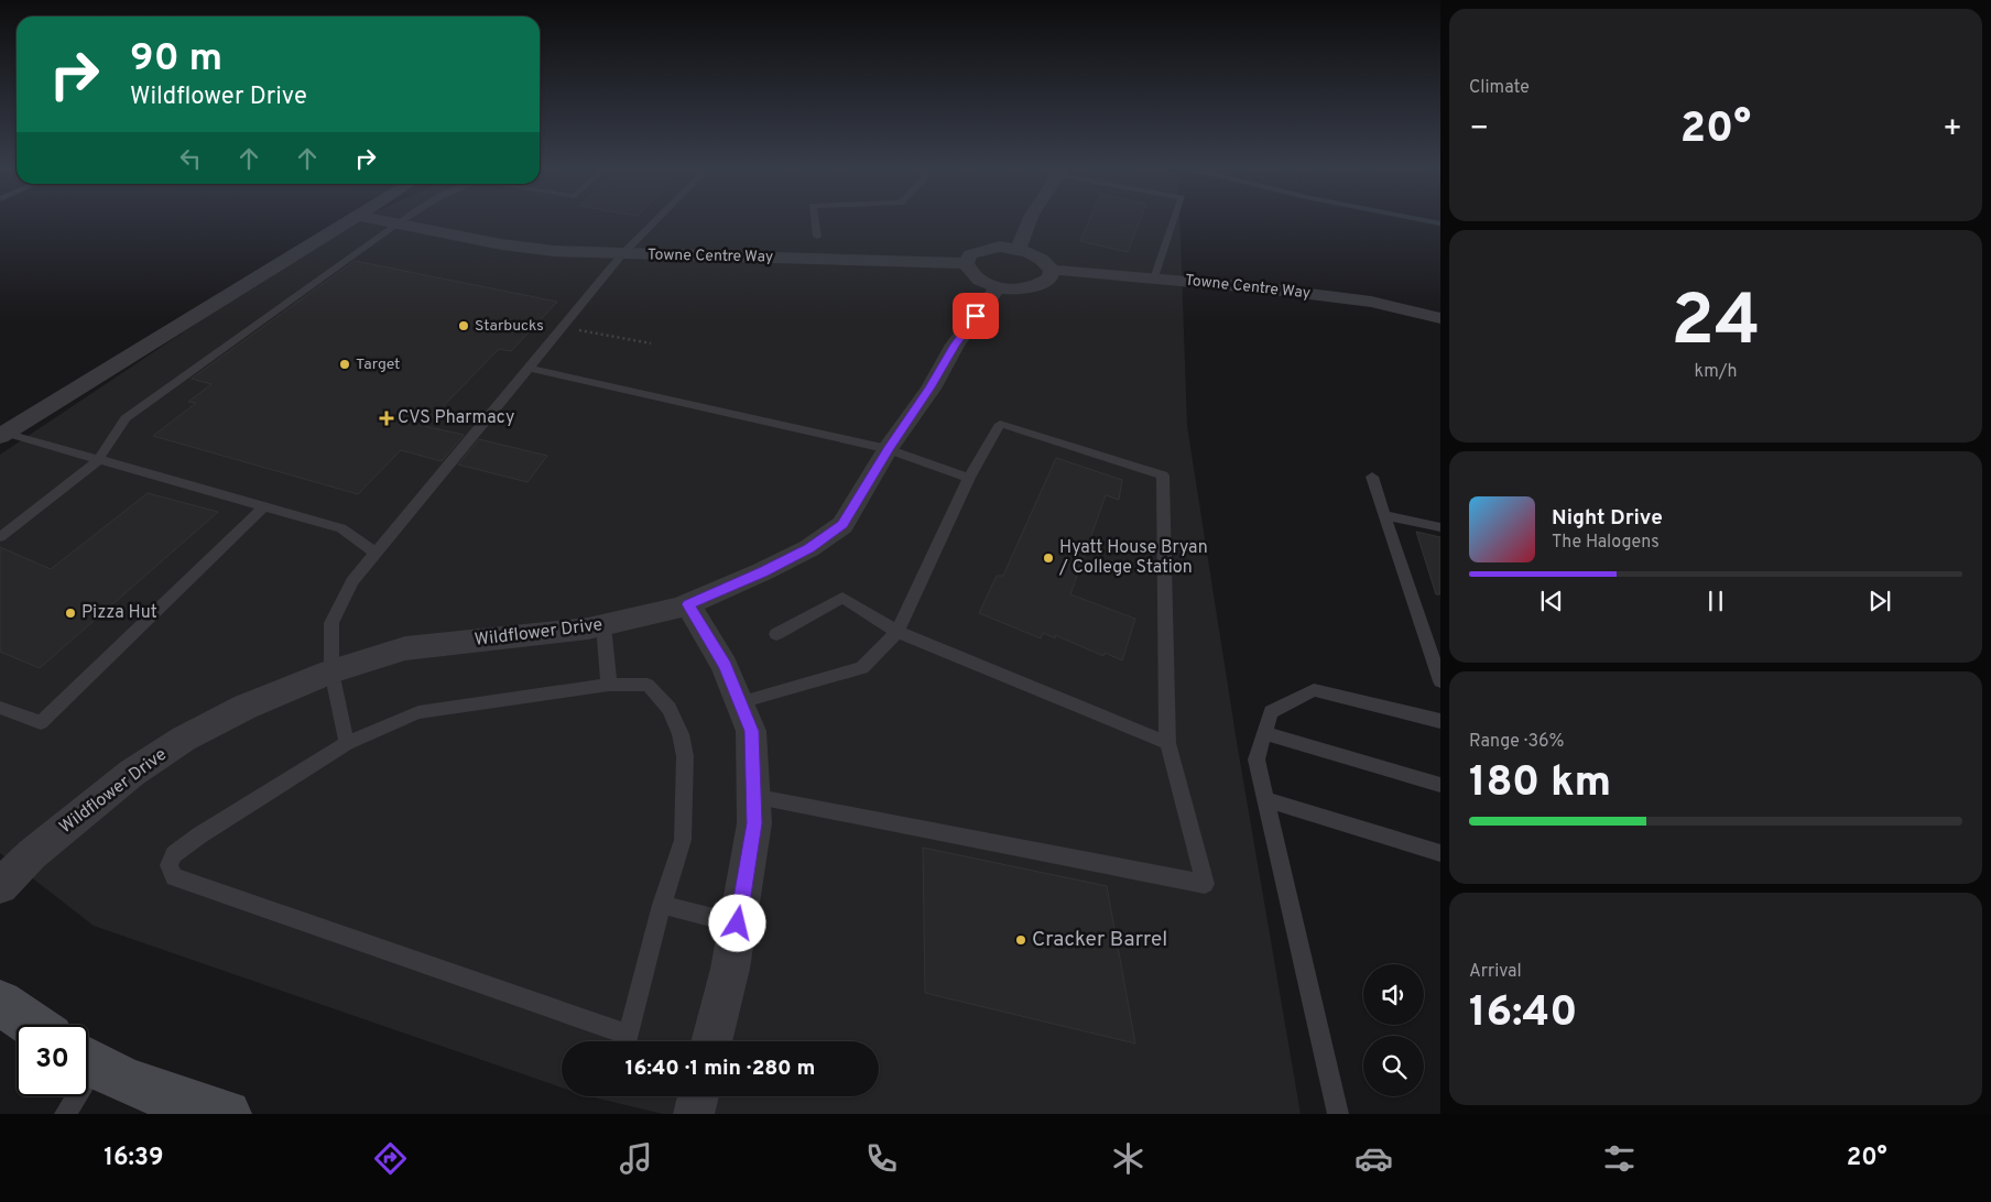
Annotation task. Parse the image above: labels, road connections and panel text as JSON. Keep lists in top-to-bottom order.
{
  "streets": {
    "street": ["Towne Centre Way", "Wildflower Drive"]
  },
  "places": {
    "other": [
      "Starbucks",
      "Target",
      "Hyatt House Bryan / College Station",
      "Pizza Hut",
      "Cracker Barrel"
    ],
    "health": ["CVS Pharmacy"]
  },
  "page": {
    "tile": [
      "Climate",
      ["24", "km/h"],
      ["Range · 36%", "180 km"],
      ["Arrival", "16:40"]
    ],
    "turn": ["90 m", "Wildflower Drive"],
    "heat": ["−", "20°", "+"],
    "song": ["Night Drive", "The Halogens"],
    "limit": "30",
    "trip": "16:40 · 1 min · 280 m",
    "tabs": ["16:39", "20°"]
  }
}
